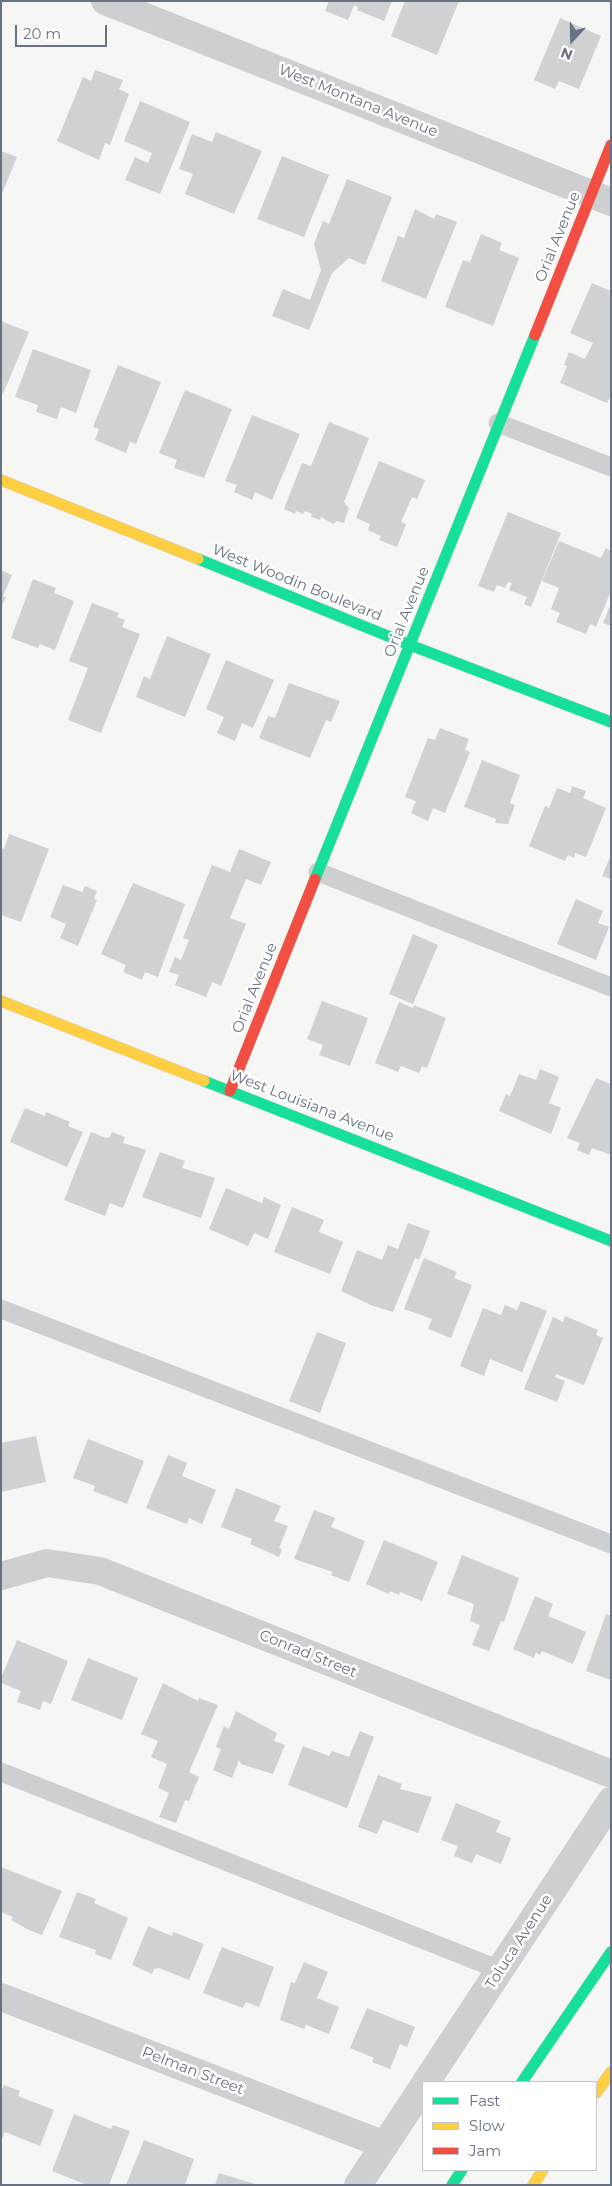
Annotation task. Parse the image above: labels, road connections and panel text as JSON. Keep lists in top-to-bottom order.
{
  "streets": {
    "main road": ["Orial Avenue", "West Woodin Boulevard", "West Louisiana Avenue"],
    "street": [
      "West Montana Avenue",
      "Conrad Street",
      "Toluca Avenue",
      "Pelman Street"
    ]
  },
  "crossings": [
    ["West Montana Avenue", "Orial Avenue"],
    ["Orial Avenue", "West Woodin Boulevard"],
    ["Orial Avenue", "West Louisiana Avenue"]
  ],
  "legend": ["Fast", "Slow", "Jam"],
  "scale_bar": "20 m",
  "north": "bottom"
}
